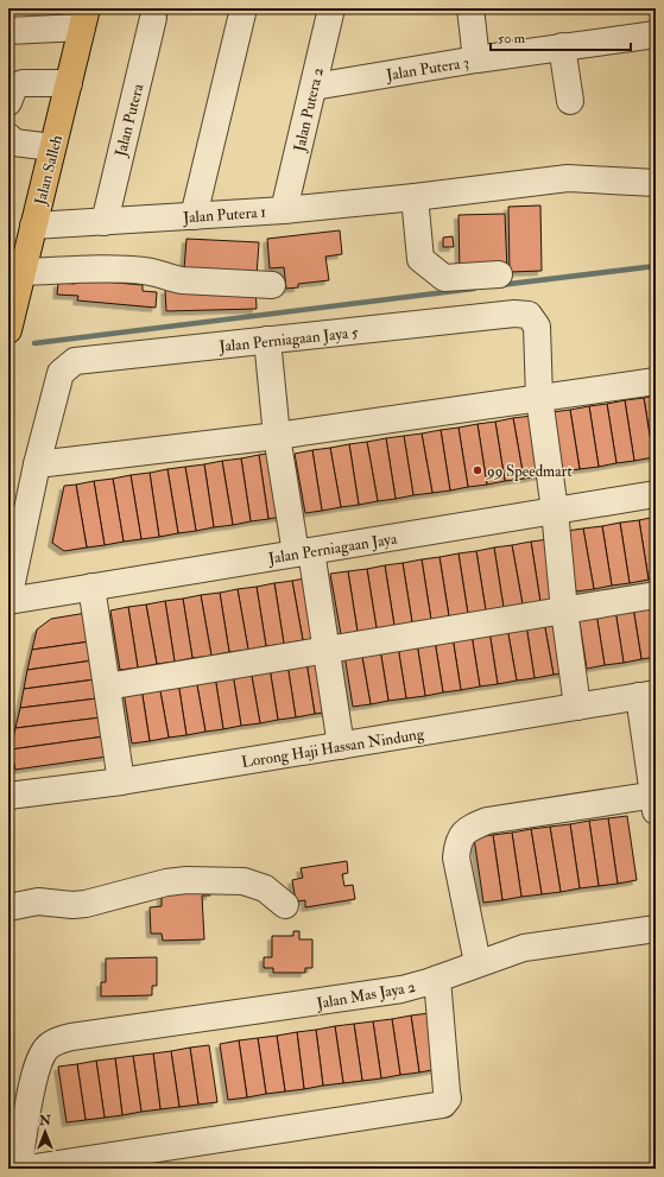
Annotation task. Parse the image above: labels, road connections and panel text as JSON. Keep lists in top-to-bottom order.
{
  "streets": {
    "main road": ["Jalan Salleh"],
    "street": [
      "Jalan Putera 3",
      "Jalan Putera 2",
      "Jalan Putera",
      "Jalan Putera 1",
      "Jalan Perniagaan Jaya 5",
      "Jalan Perniagaan Jaya",
      "Lorong Haji Hassan Nindung",
      "Jalan Mas Jaya 2"
    ]
  },
  "crossings": [
    ["Jalan Putera 3", "Jalan Putera 2"],
    ["Jalan Putera 2", "Jalan Putera 1"],
    ["Jalan Putera", "Jalan Putera 1"],
    ["Jalan Salleh", "Jalan Putera 1"],
    ["Jalan Perniagaan Jaya 5", "Jalan Perniagaan Jaya"]
  ],
  "places": ["99 Speedmart"],
  "scale_bar": "50 m",
  "north": "top"
}
